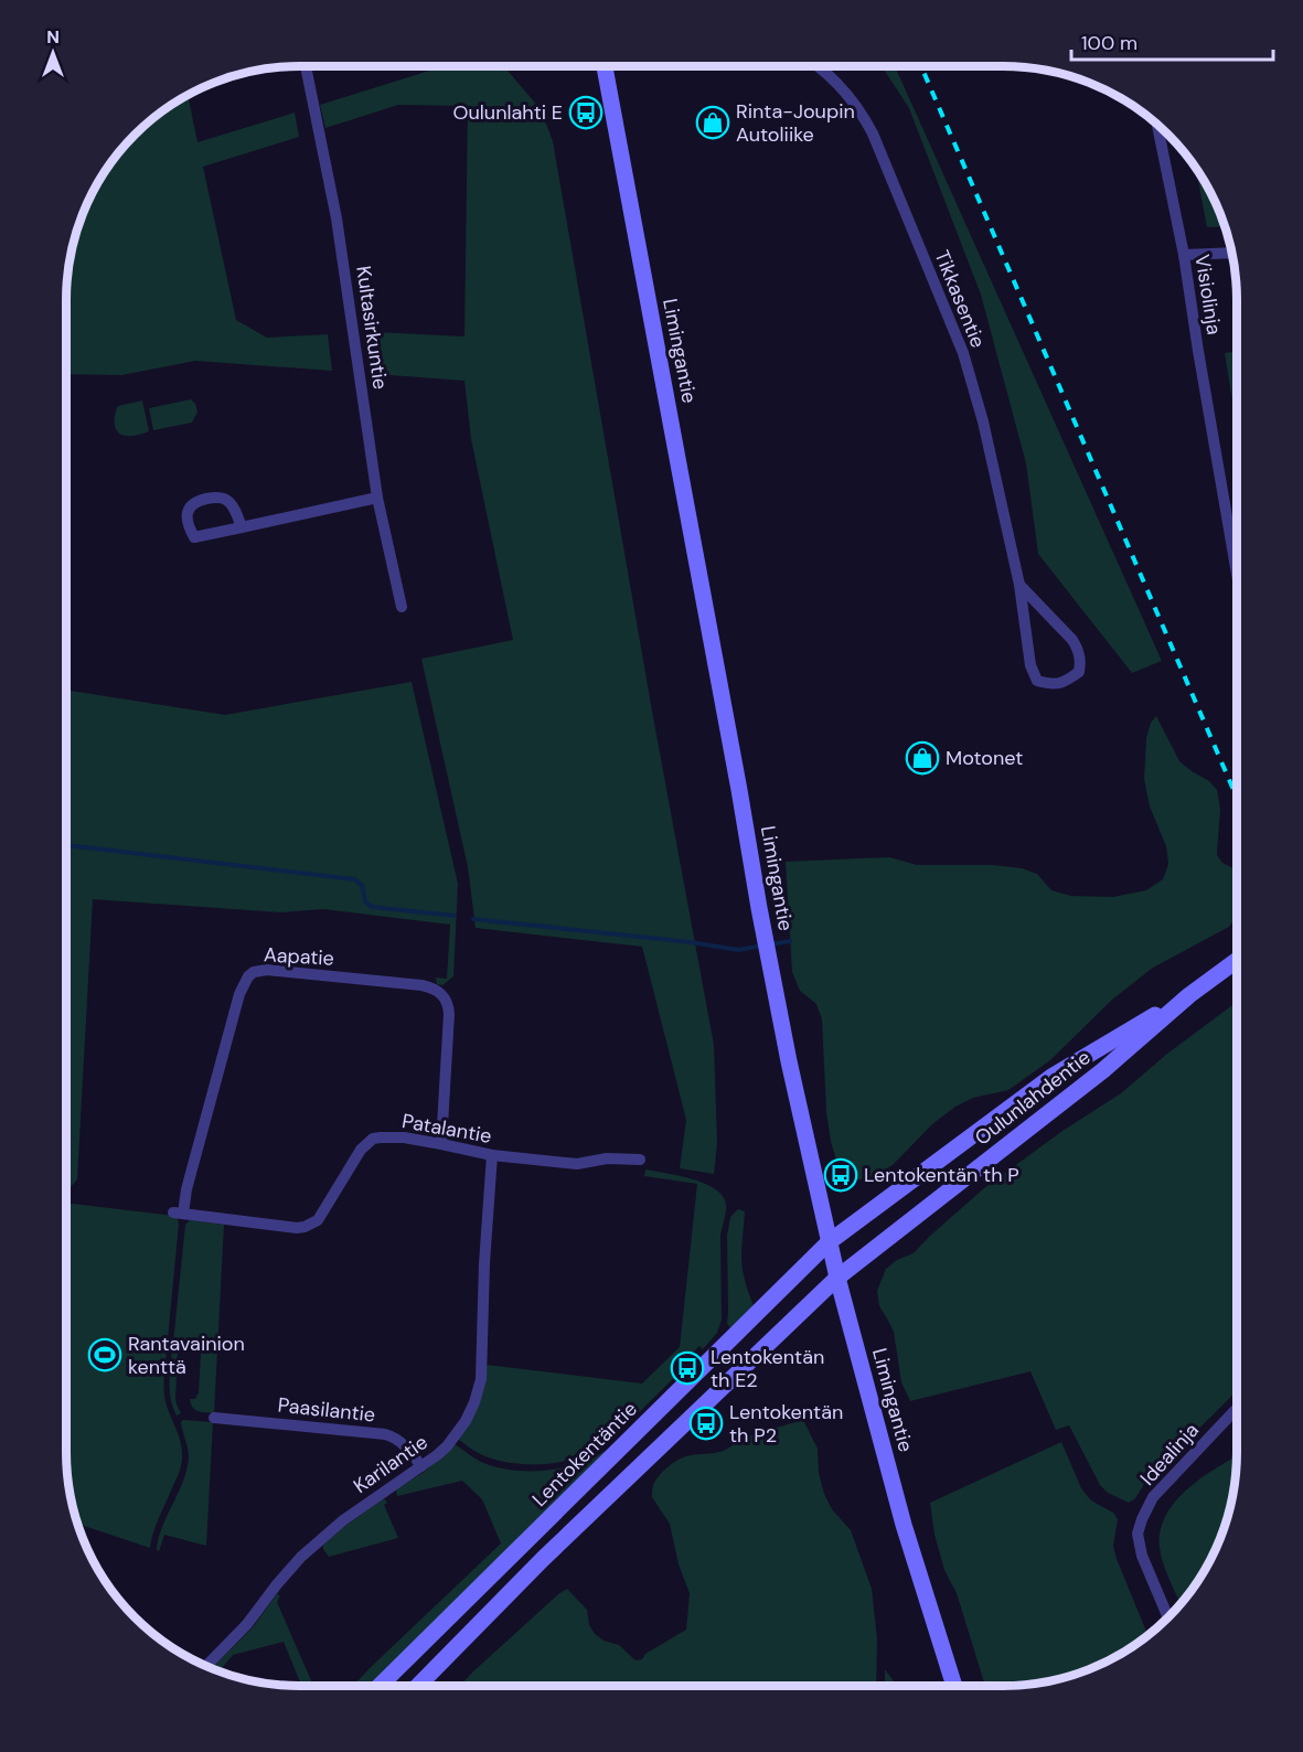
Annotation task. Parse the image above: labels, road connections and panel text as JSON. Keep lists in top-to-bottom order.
{
  "streets": {
    "main road": ["Limingantie", "Oulunlahdentie", "Lentokentäntie"],
    "street": [
      "Visiolinja",
      "Tikkasentie",
      "Kultasirkuntie",
      "Aapatie",
      "Patalantie",
      "Paasilantie",
      "Idealinja",
      "Karilantie"
    ]
  },
  "crossings": [
    ["Limingantie", "Oulunlahdentie"],
    ["Limingantie", "Lentokentäntie"],
    ["Aapatie", "Patalantie"],
    ["Oulunlahdentie", "Lentokentäntie"],
    ["Patalantie", "Karilantie"],
    ["Paasilantie", "Karilantie"]
  ],
  "places": {
    "bus stop": [
      "Oulunlahti E",
      "Lentokentän th P",
      "Lentokentän th E2",
      "Lentokentän th P2"
    ],
    "shop": ["Rinta-Joupin Autoliike", "Motonet"],
    "sports": ["Rantavainion kenttä"]
  },
  "scale_bar": "100 m",
  "north": "top"
}
